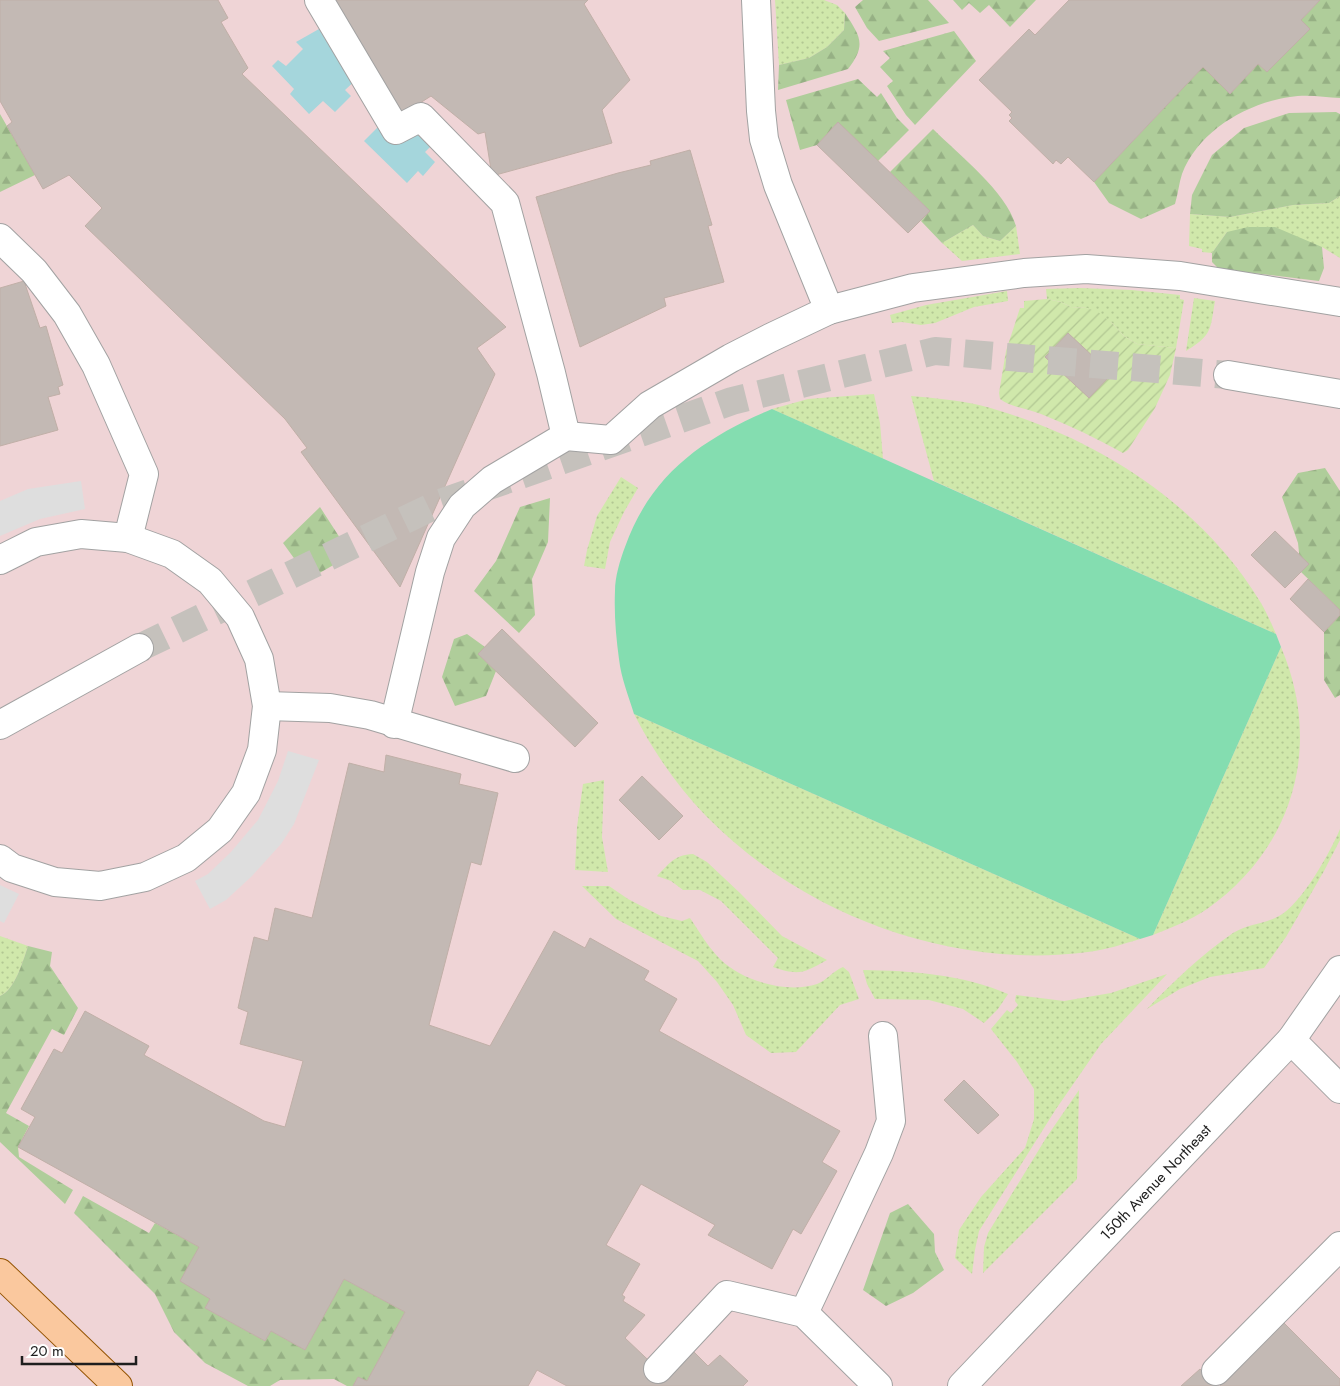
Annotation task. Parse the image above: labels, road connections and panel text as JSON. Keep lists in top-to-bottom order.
{
  "streets": {
    "street": ["150th Avenue Northeast"]
  },
  "scale_bar": "20 m"
}
